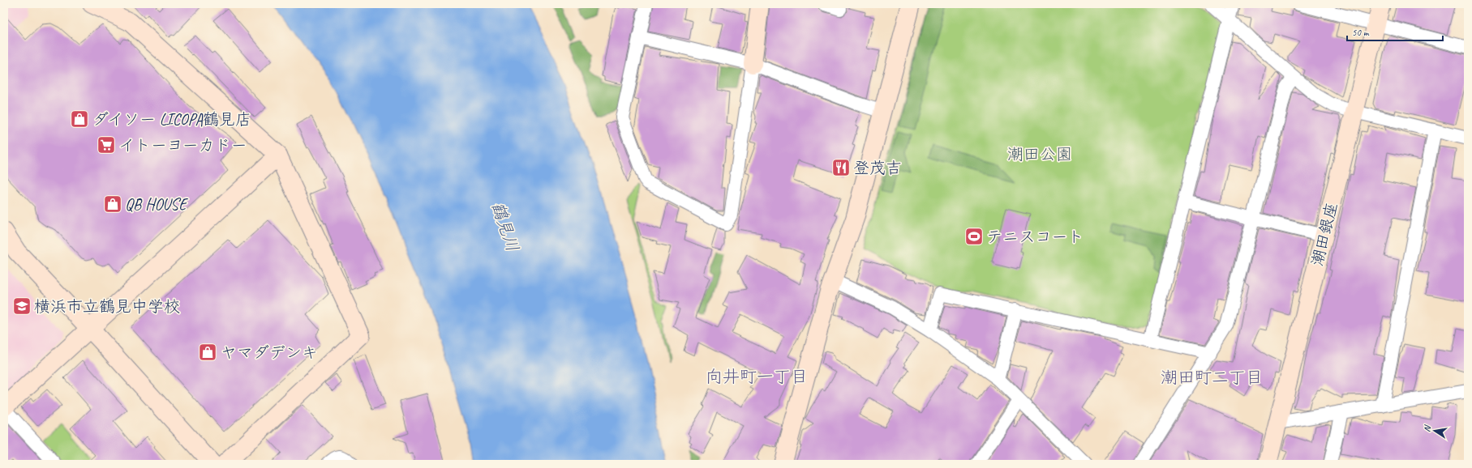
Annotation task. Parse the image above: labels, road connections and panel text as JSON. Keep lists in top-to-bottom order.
{
  "streets": {
    "street": ["潮田銀座"]
  },
  "districts": ["向井町一丁目", "潮田町二丁目"],
  "water": ["鶴見川"],
  "parks": ["潮田公園"],
  "places": {
    "shop": ["ダイソー LICOPA鶴見店", "QB HOUSE", "ヤマダデンキ"],
    "supermarket": ["イトーヨーカドー"],
    "restaurant": ["登茂吉"],
    "sports": ["テニスコート"],
    "school or university": ["横浜市立鶴見中学校"]
  },
  "scale_bar": "50 m",
  "north": "left"
}
